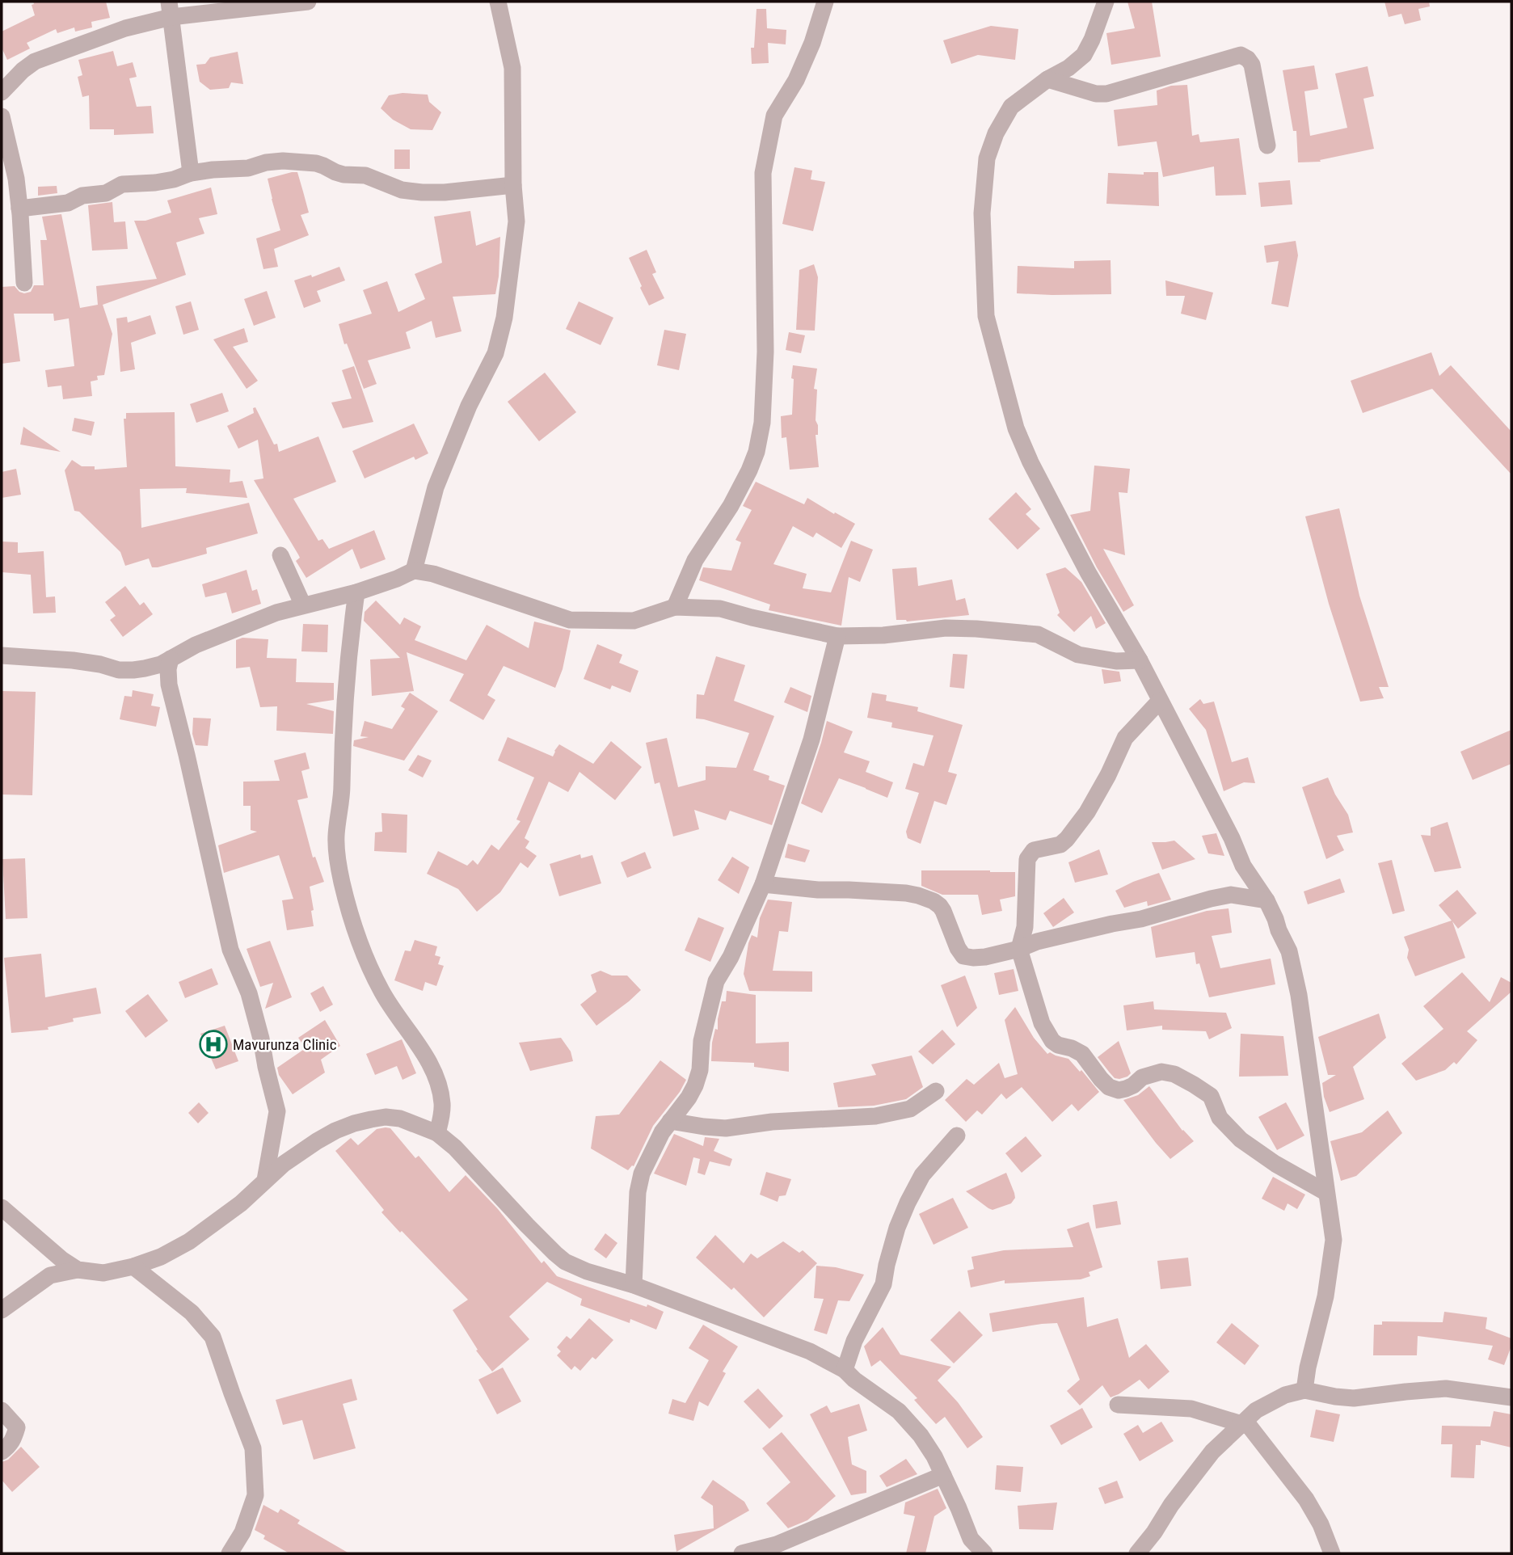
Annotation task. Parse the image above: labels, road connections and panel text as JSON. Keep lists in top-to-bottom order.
{
  "places": {
    "hospital": ["Mavurunza Clinic"]
  }
}
